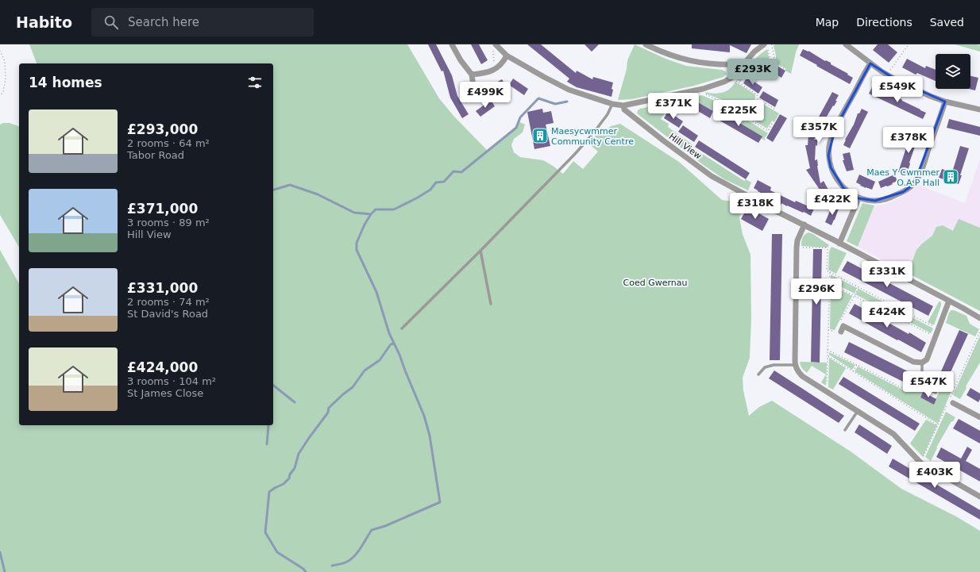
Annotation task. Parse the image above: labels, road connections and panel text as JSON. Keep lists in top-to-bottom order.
{
  "streets": {
    "street": ["Hill View"]
  },
  "parks": ["Coed Gwernau"],
  "places": {
    "building": ["Maesycwmmer Community Centre", "Maes Y Cwmmer O.A.P Hall"]
  },
  "page": {
    "header": "Habito",
    "search": "Search here",
    "nav": ["Map", "Directions", "Saved"],
    "price": [
      "£293K",
      "£549K",
      "£499K",
      "£371K",
      "£225K",
      "£357K",
      "£378K",
      "£422K",
      "£318K",
      "£331K",
      "£296K",
      "£424K",
      "£547K",
      "£403K"
    ],
    "heading": "14 homes",
    "list": [
      {
        "name": "£293,000",
        "note": "2 rooms · 64 m² · Tabor Road"
      },
      {
        "name": "£371,000",
        "note": "3 rooms · 89 m² · Hill View"
      },
      {
        "name": "£331,000",
        "note": "2 rooms · 74 m² · St David's Road"
      },
      {
        "name": "£424,000",
        "note": "3 rooms · 104 m² · St James Close"
      }
    ]
  }
}
